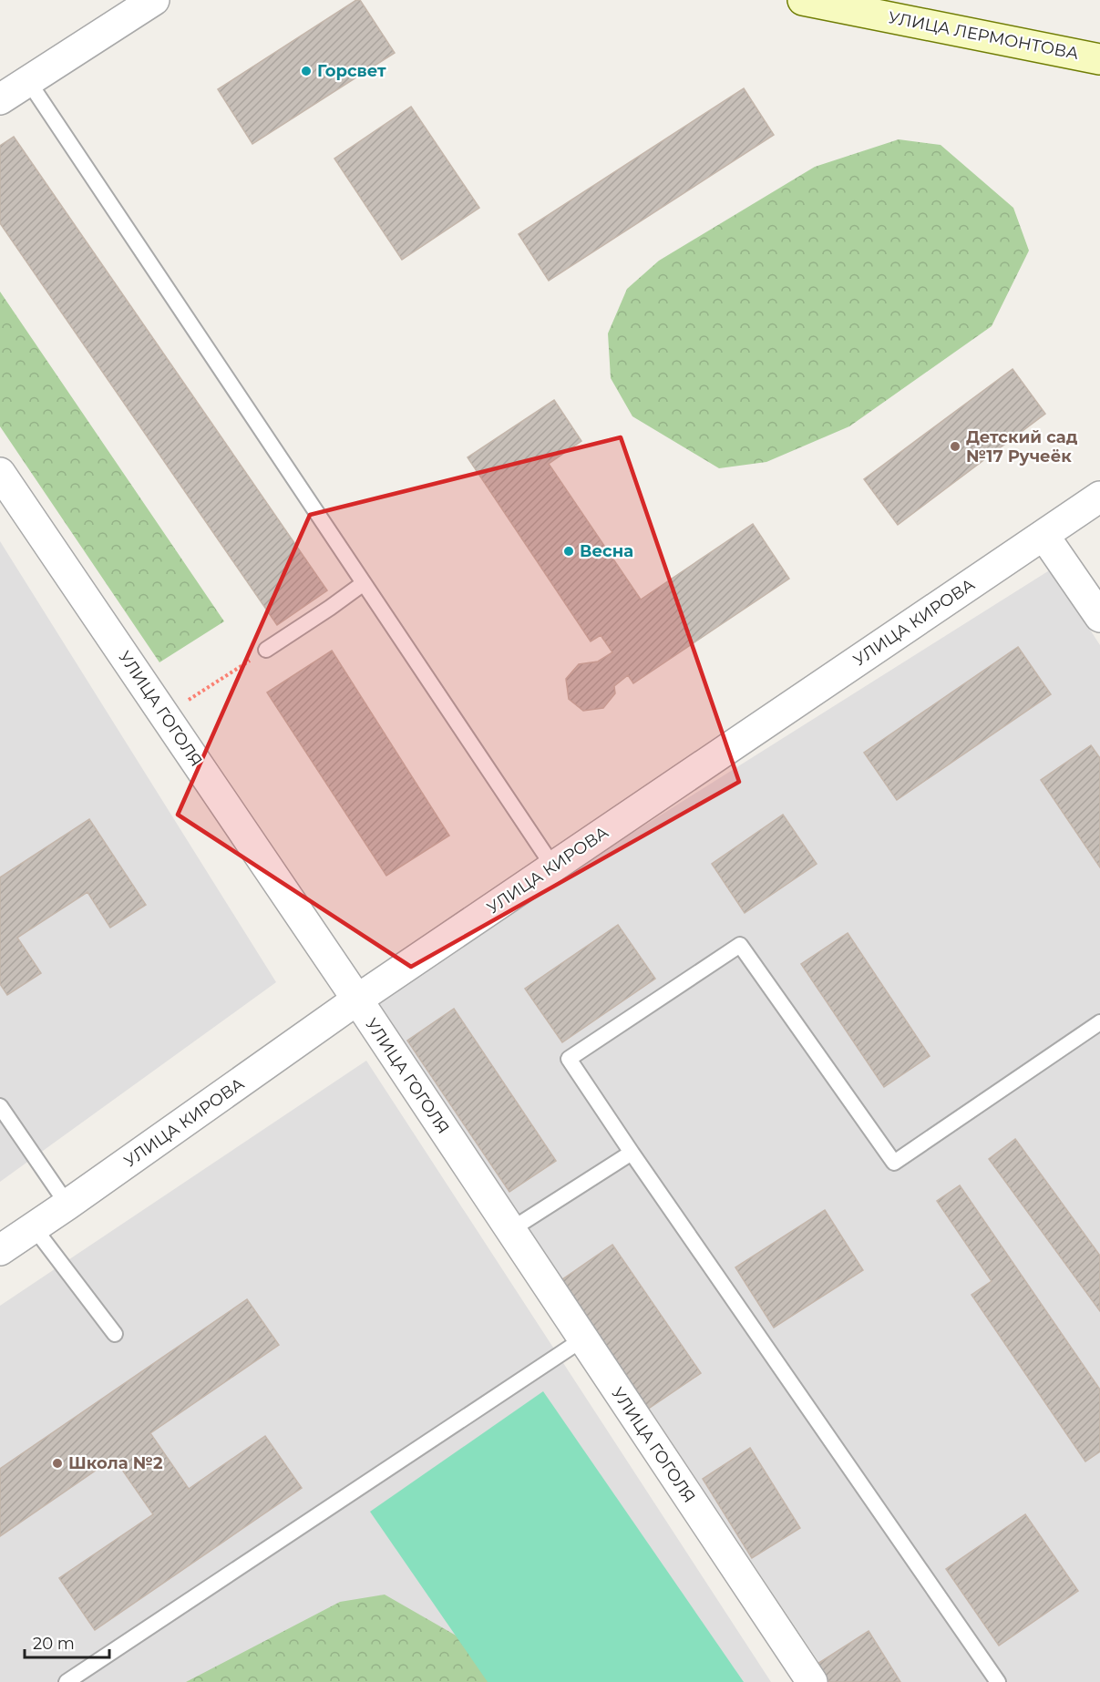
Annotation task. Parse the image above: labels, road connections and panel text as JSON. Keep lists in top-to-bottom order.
{
  "streets": {
    "street": ["УЛИЦА ЛЕРМОНТОВА", "УЛИЦА КИРОВА", "УЛИЦА ГОГОЛЯ"]
  },
  "crossings": [
    ["УЛИЦА КИРОВА", "УЛИЦА ГОГОЛЯ"]
  ],
  "places": [
    "Горсвет",
    "Детский сад №17 Ручеёк",
    "Весна",
    "Школа №2"
  ],
  "scale_bar": "20 m"
}
